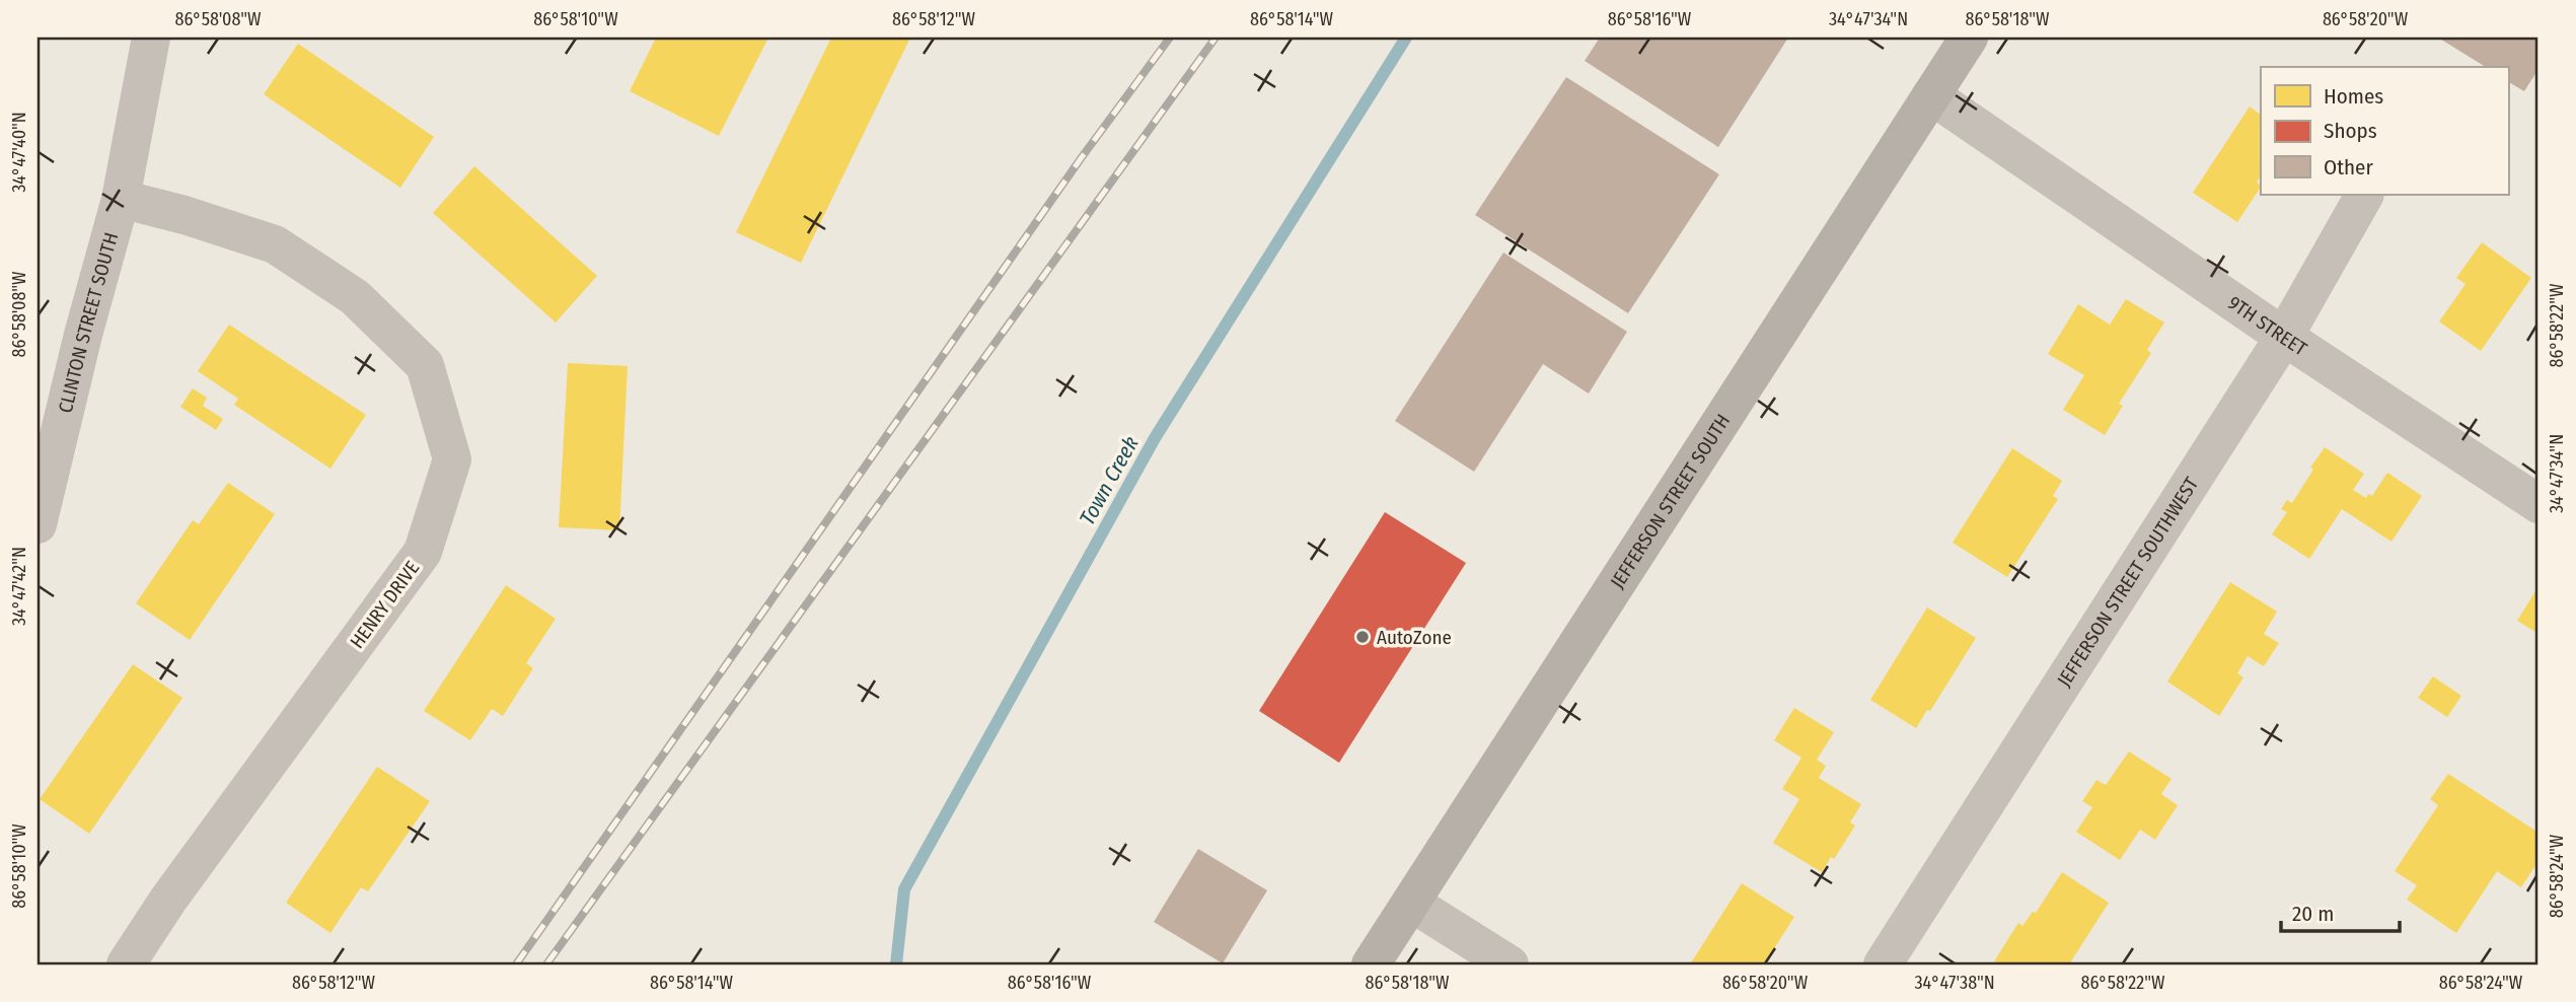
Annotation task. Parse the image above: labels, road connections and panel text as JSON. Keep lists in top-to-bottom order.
{
  "streets": {
    "main road": ["JEFFERSON STREET SOUTH"],
    "street": [
      "CLINTON STREET SOUTH",
      "9TH STREET",
      "JEFFERSON STREET SOUTHWEST",
      "HENRY DRIVE"
    ]
  },
  "crossings": [
    ["CLINTON STREET SOUTH", "HENRY DRIVE"],
    ["9TH STREET", "JEFFERSON STREET SOUTH"],
    ["9TH STREET", "JEFFERSON STREET SOUTHWEST"]
  ],
  "water": ["Town Creek"],
  "places": ["AutoZone"],
  "legend": ["Homes", "Shops", "Other"],
  "scale_bar": "20 m",
  "coordinates": [
    "86°58'08\"W",
    "86°58'10\"W",
    "86°58'12\"W",
    "86°58'14\"W",
    "86°58'16\"W",
    "34°47'34\"N",
    "86°58'18\"W",
    "86°58'20\"W",
    "34°47'40\"N",
    "86°58'22\"W",
    "34°47'42\"N",
    "86°58'24\"W",
    "34°47'38\"N"
  ]
}
